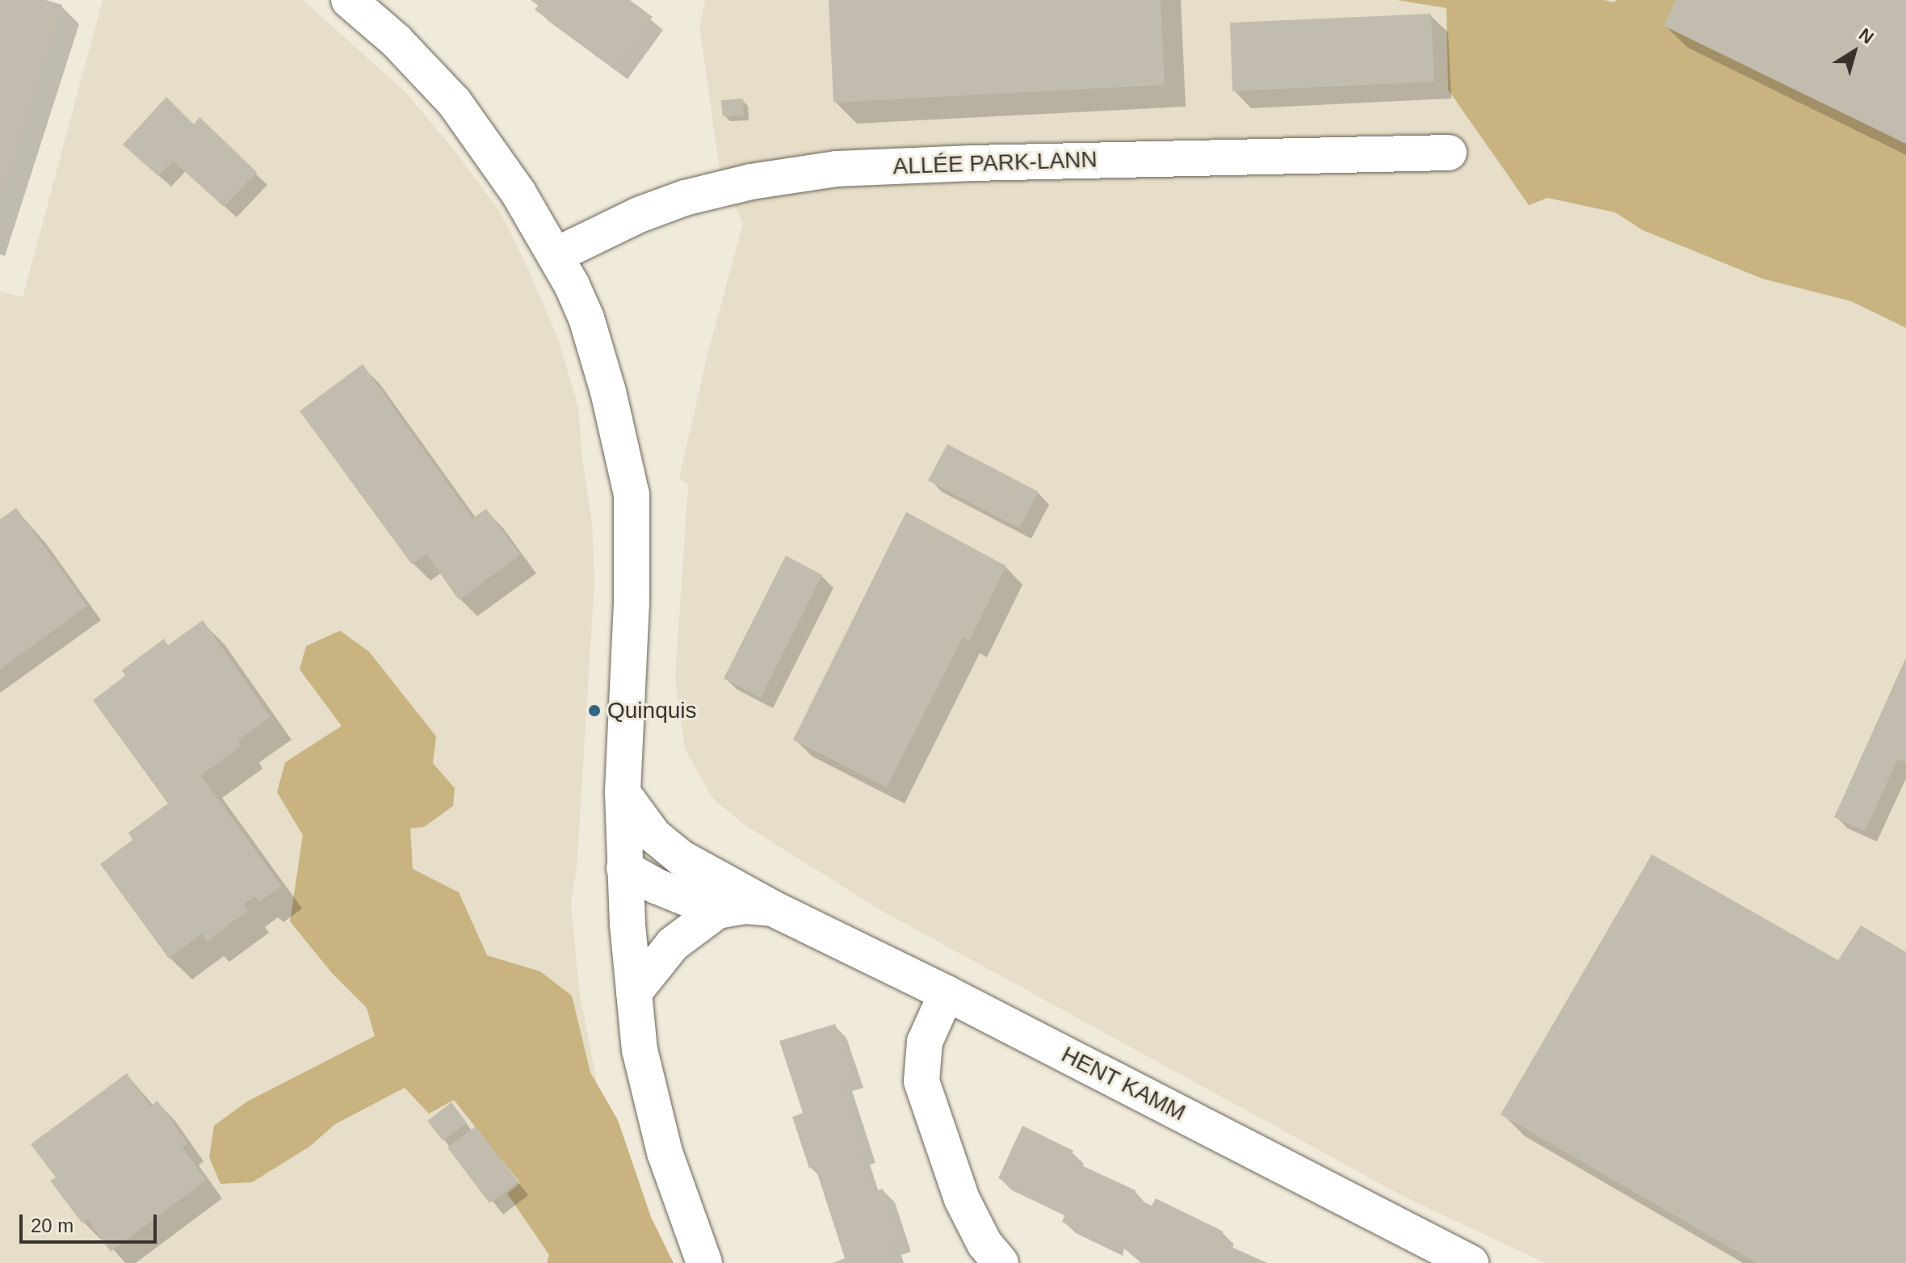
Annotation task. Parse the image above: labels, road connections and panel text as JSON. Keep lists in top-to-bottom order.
{
  "streets": {
    "street": ["ALLÉE PARK-LANN", "HENT KAMM"]
  },
  "places": ["Quinquis"],
  "scale_bar": "20 m",
  "north": "top right"
}
